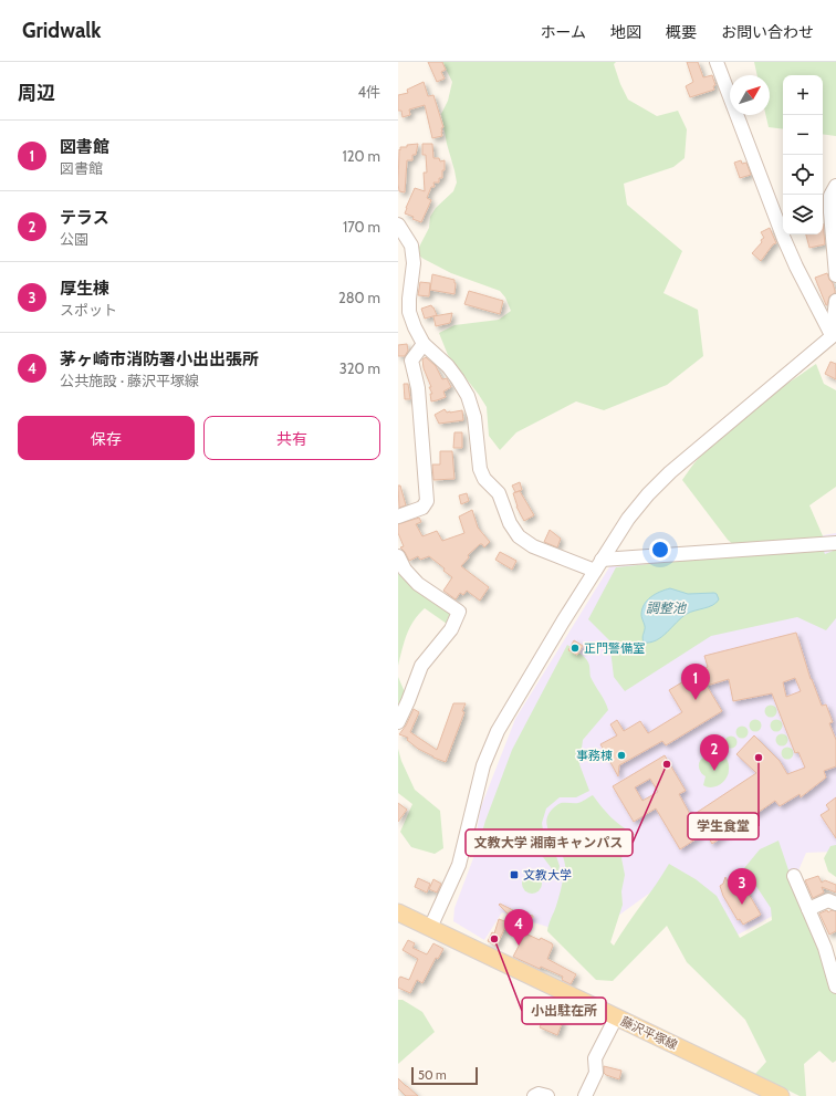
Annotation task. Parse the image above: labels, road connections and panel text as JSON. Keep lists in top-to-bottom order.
{
  "streets": {
    "main road": ["藤沢平塚線"]
  },
  "water": ["調整池"],
  "places": {
    "other": [
      "正門警備室",
      "事務棟",
      "学生食堂",
      "文教大学 湘南キャンパス",
      "小出駐在所"
    ],
    "transit": ["文教大学"]
  },
  "scale_bar": "50 m",
  "north": "top right",
  "page": {
    "header": "Gridwalk",
    "nav": [
      "ホーム",
      "地図",
      "概要",
      "お問い合わせ"
    ],
    "heading": ["周辺", "4件"],
    "map_buttons": ["+", "−"],
    "list": [
      {
        "mark": "1",
        "name": "図書館",
        "note": "図書館",
        "value": "120 m"
      },
      {
        "mark": "2",
        "name": "テラス",
        "note": "公園",
        "value": "170 m"
      },
      {
        "mark": "3",
        "name": "厚生棟",
        "note": "スポット",
        "value": "280 m"
      },
      {
        "mark": "4",
        "name": "茅ヶ崎市消防署小出出張所",
        "note": "公共施設 · 藤沢平塚線",
        "value": "320 m"
      }
    ],
    "buttons": ["保存", "共有"],
    "pins": [
      "1",
      "2",
      "3",
      "4"
    ],
    "scale": "50 m"
  }
}
